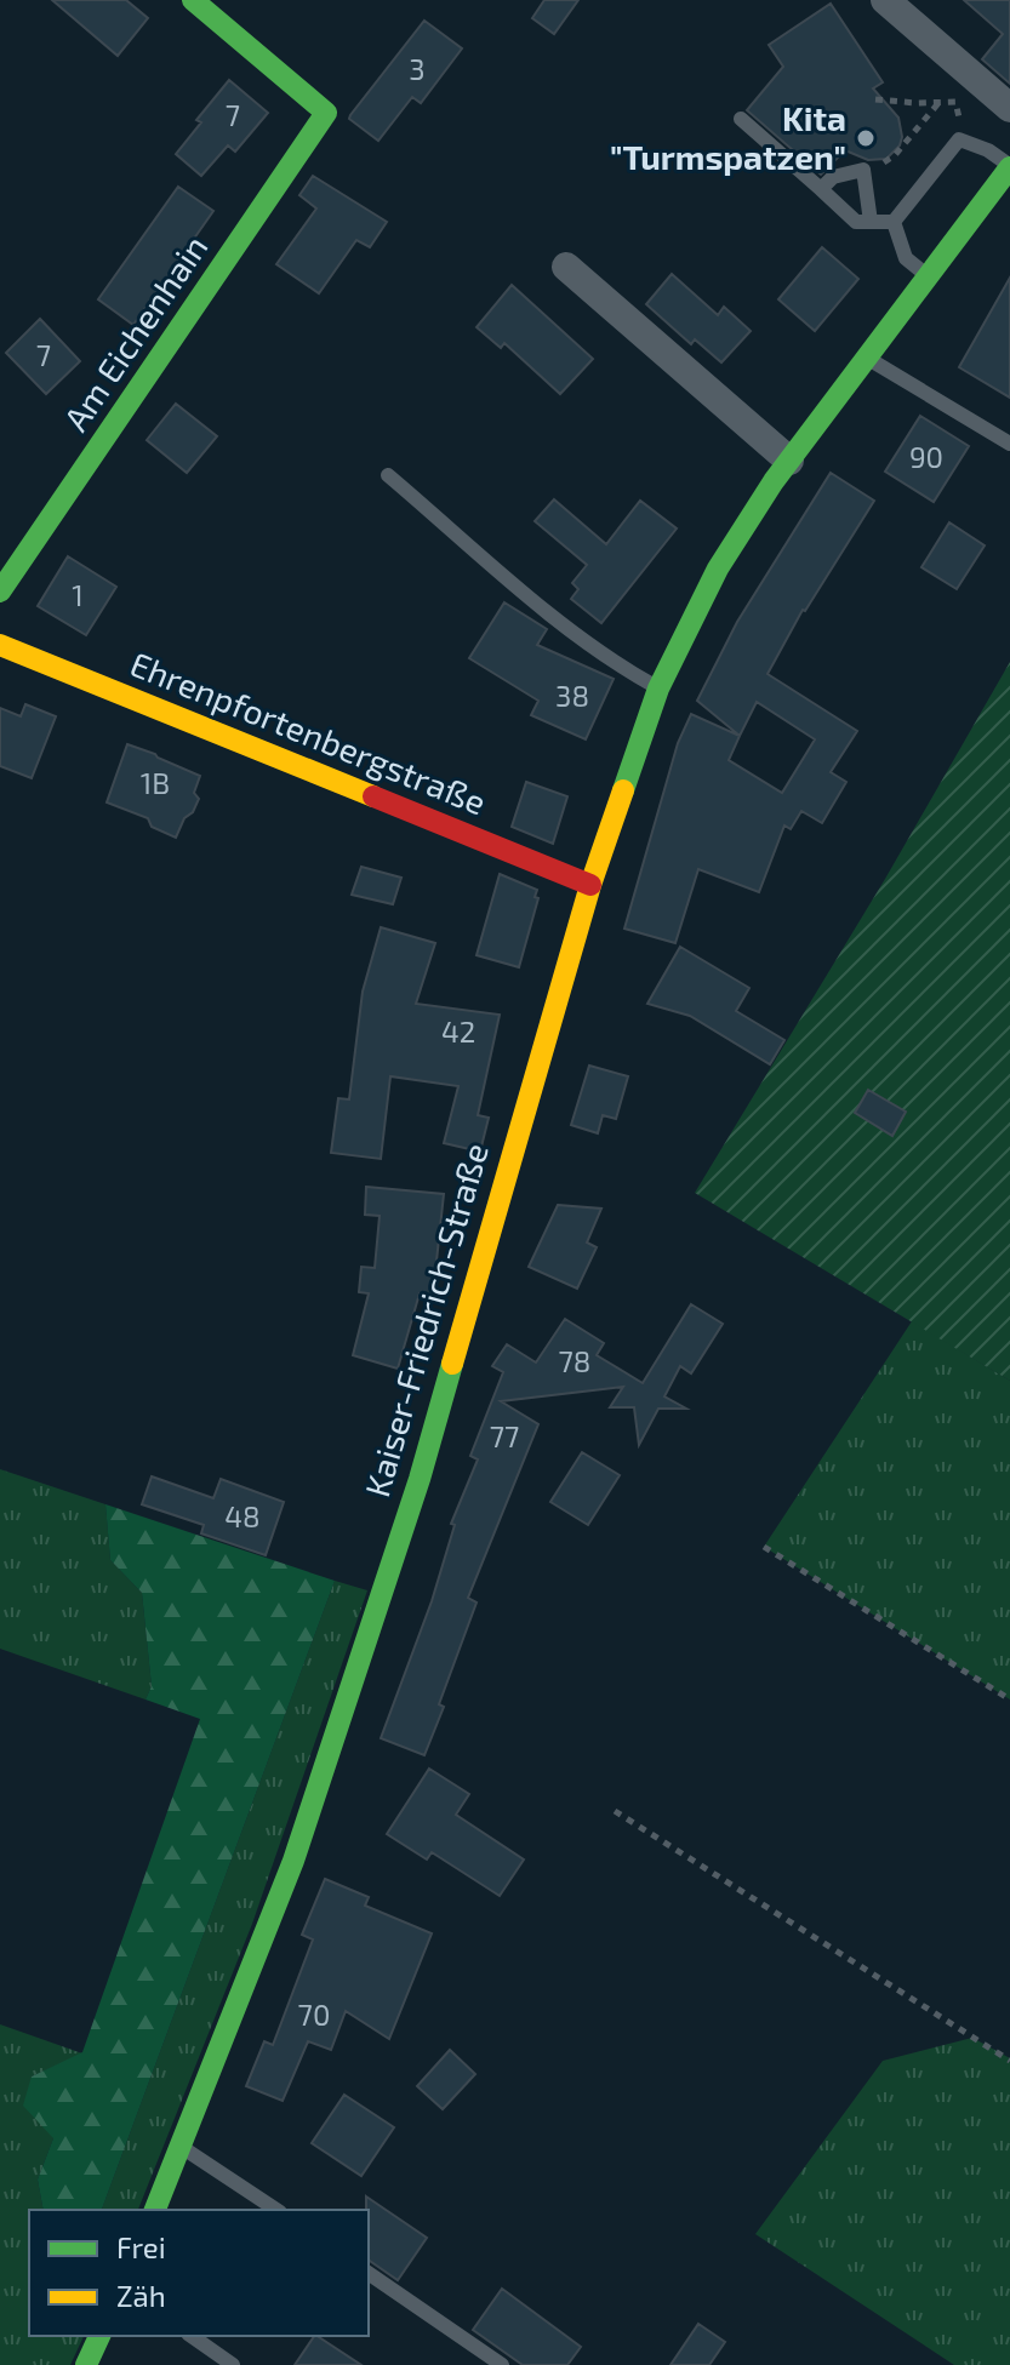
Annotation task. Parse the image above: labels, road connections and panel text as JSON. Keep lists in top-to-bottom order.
{
  "streets": {
    "street": ["Am Eichenhain", "Ehrenpfortenbergstraße", "Kaiser-Friedrich-Straße"]
  },
  "crossings": [
    ["Ehrenpfortenbergstraße", "Kaiser-Friedrich-Straße"]
  ],
  "places": ["Kita \"Turmspatzen\""],
  "house_numbers": [
    "3",
    "7",
    "7",
    "90",
    "1",
    "38",
    "1B",
    "42",
    "78",
    "77",
    "48",
    "70"
  ],
  "legend": ["Frei", "Zäh"]
}
